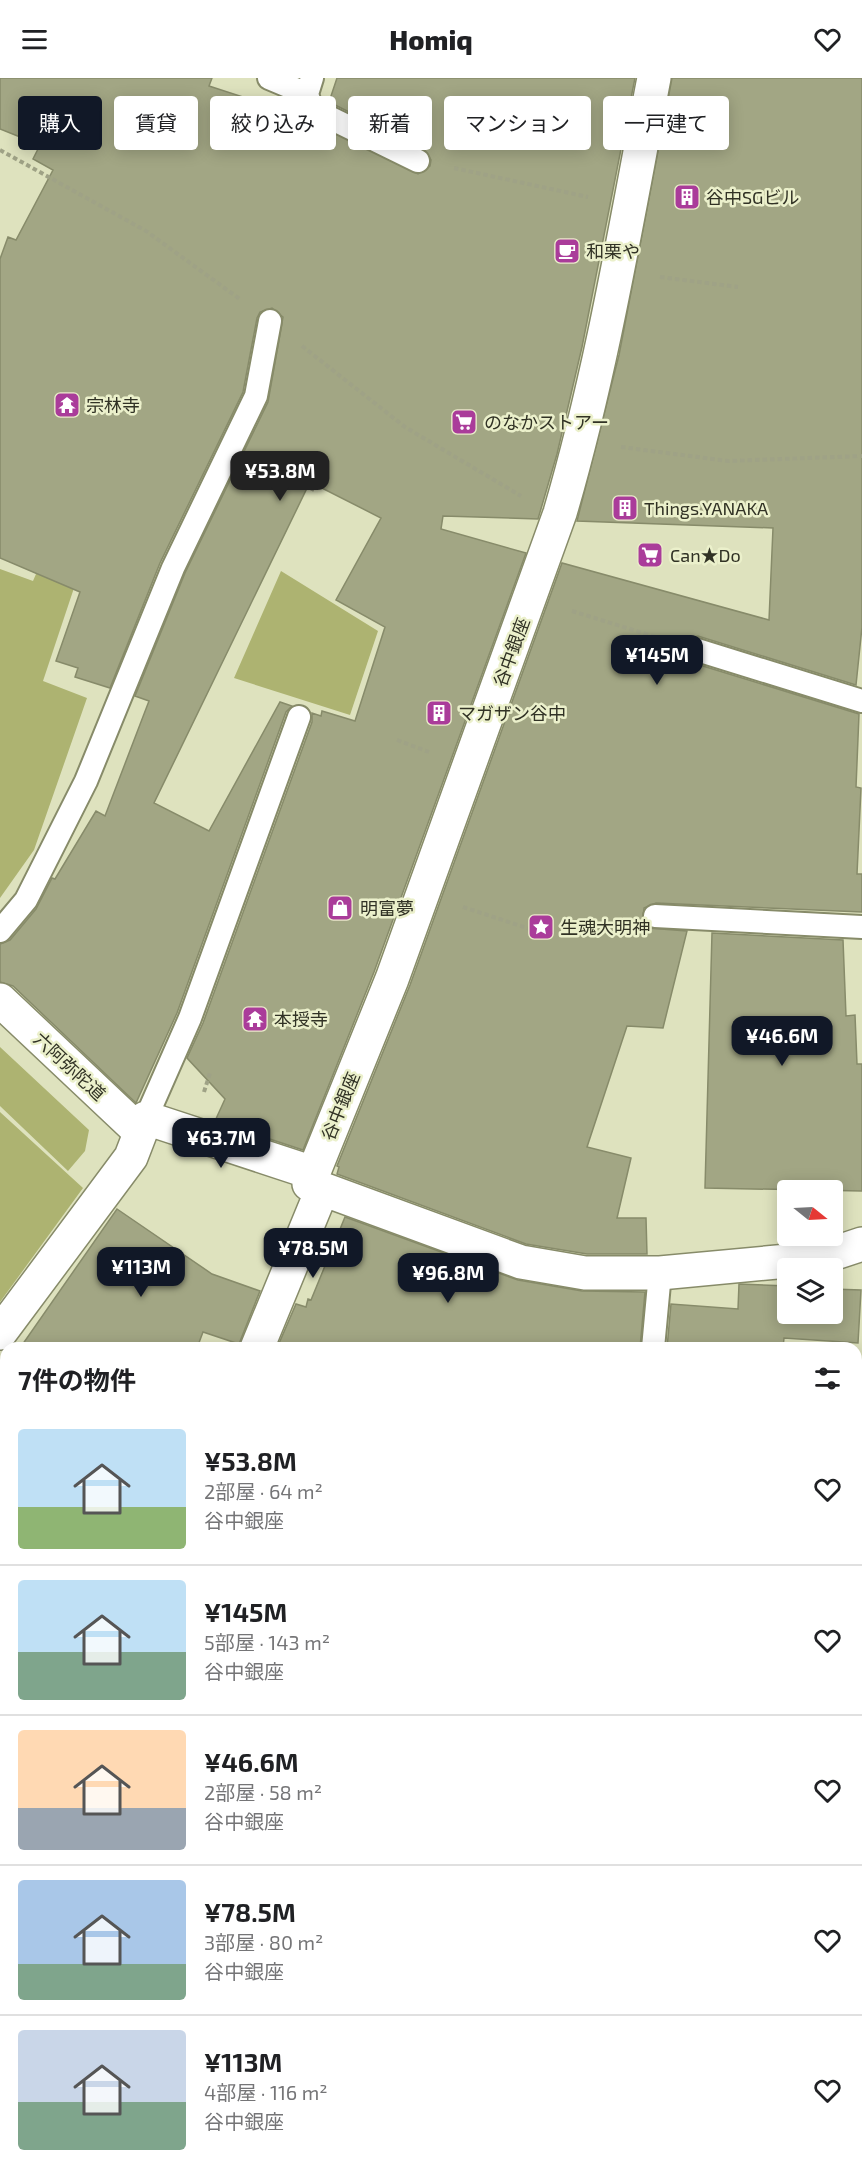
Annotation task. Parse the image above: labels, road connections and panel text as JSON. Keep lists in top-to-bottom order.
{
  "streets": {
    "street": ["谷中銀座", "六阿弥陀道"]
  },
  "places": {
    "building": ["谷中SGビル", "Things.YANAKA", "マガザン谷中"],
    "cafe": ["和栗や"],
    "temple": ["宗林寺", "本授寺"],
    "supermarket": ["のなかストアー", "Can★Do"],
    "shop": ["明富夢"],
    "place": ["生魂大明神"]
  },
  "north": "right",
  "page": {
    "header": "Homiq",
    "chip": [
      "購入",
      "賃貸",
      "絞り込み",
      "新着",
      "マンション",
      "一戸建て"
    ],
    "price": [
      "¥53.8M",
      "¥145M",
      "¥46.6M",
      "¥63.7M",
      "¥78.5M",
      "¥113M",
      "¥96.8M"
    ],
    "heading": "7件の物件",
    "list": [
      {
        "name": "¥53.8M",
        "note": "2部屋 · 64 m² · 谷中銀座"
      },
      {
        "name": "¥145M",
        "note": "5部屋 · 143 m² · 谷中銀座"
      },
      {
        "name": "¥46.6M",
        "note": "2部屋 · 58 m² · 谷中銀座"
      },
      {
        "name": "¥78.5M",
        "note": "3部屋 · 80 m² · 谷中銀座"
      },
      {
        "name": "¥113M",
        "note": "4部屋 · 116 m² · 谷中銀座"
      }
    ]
  }
}
